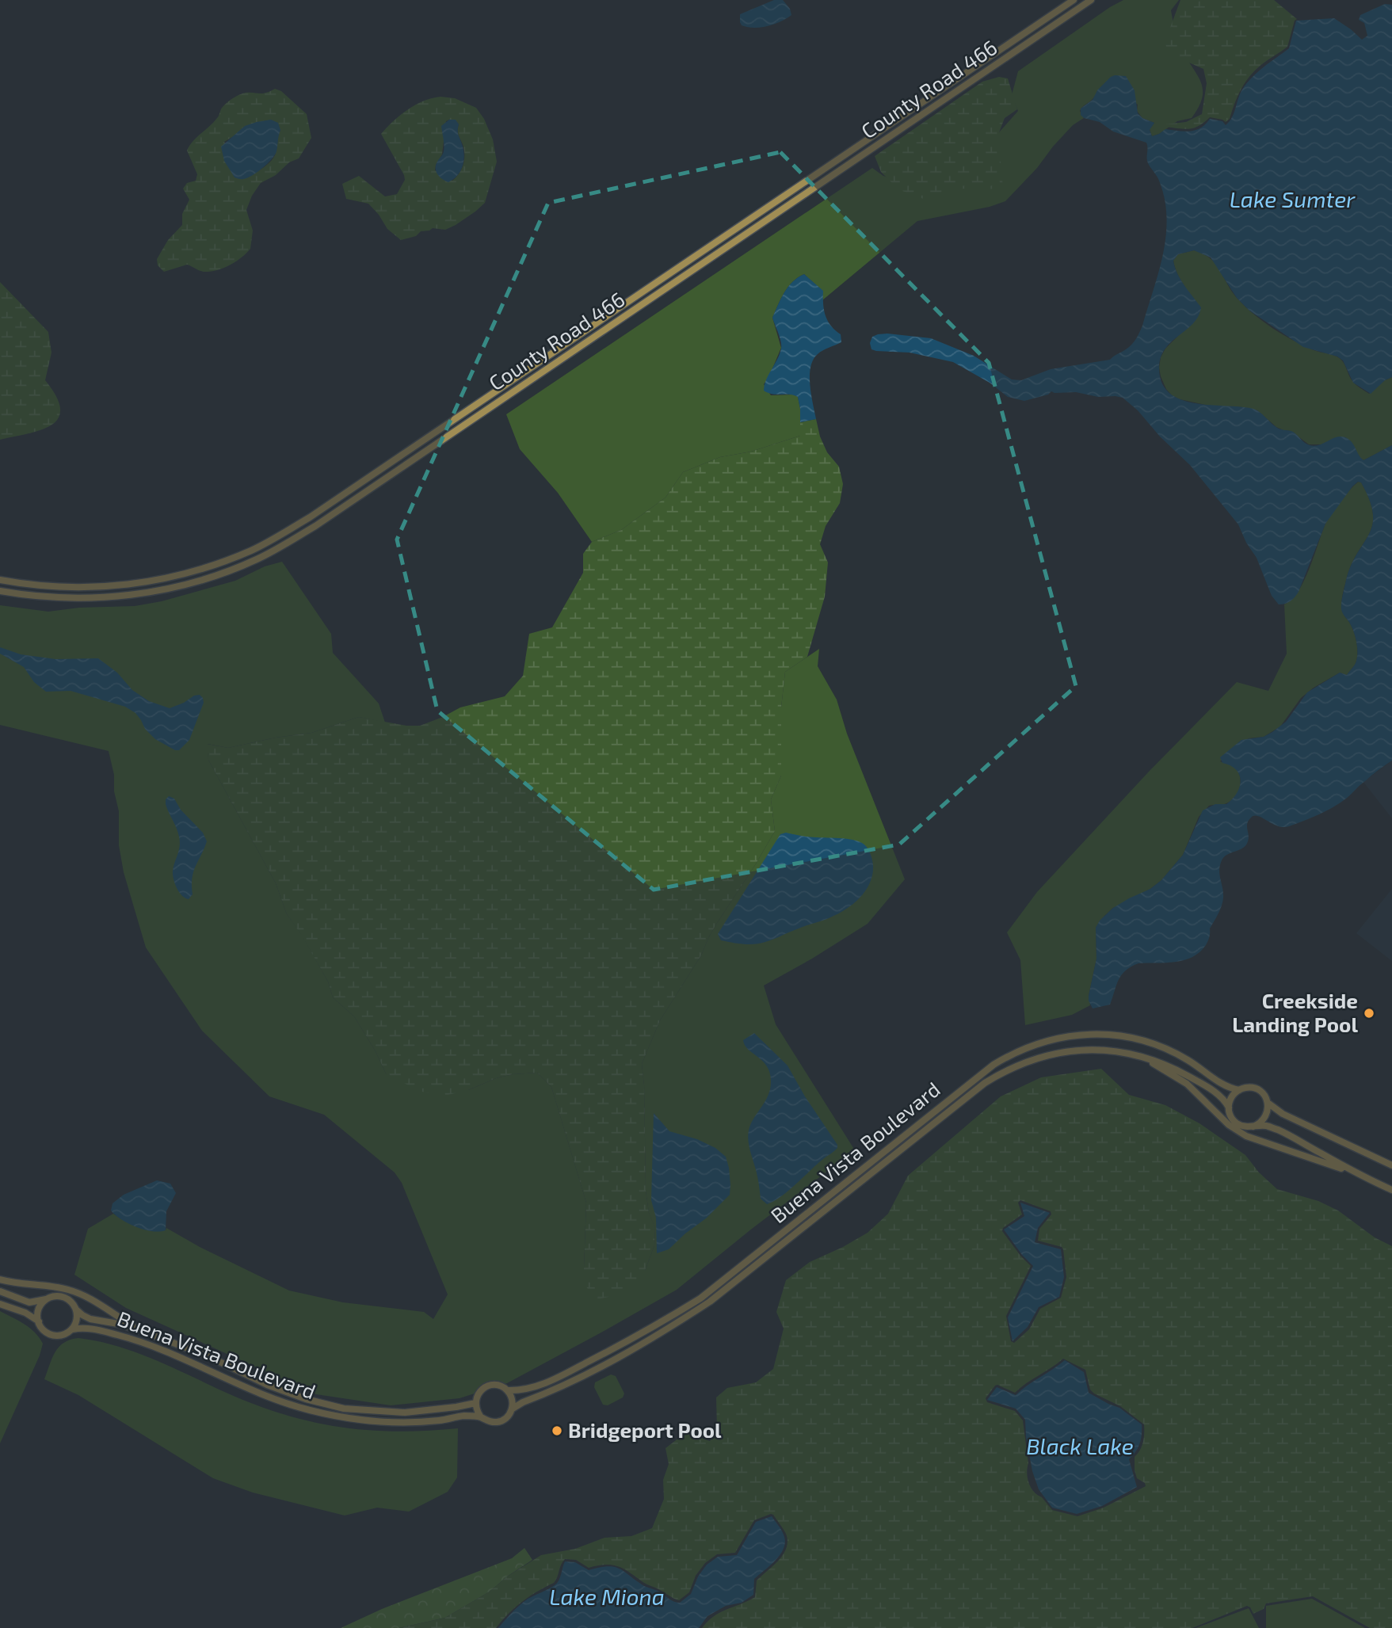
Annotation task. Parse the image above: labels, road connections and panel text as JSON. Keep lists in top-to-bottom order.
{
  "streets": {
    "main road": ["County Road 466", "Buena Vista Boulevard"]
  },
  "water": ["Lake Sumter", "Black Lake", "Lake Miona"],
  "places": ["Creekside Landing Pool", "Bridgeport Pool"]
}
